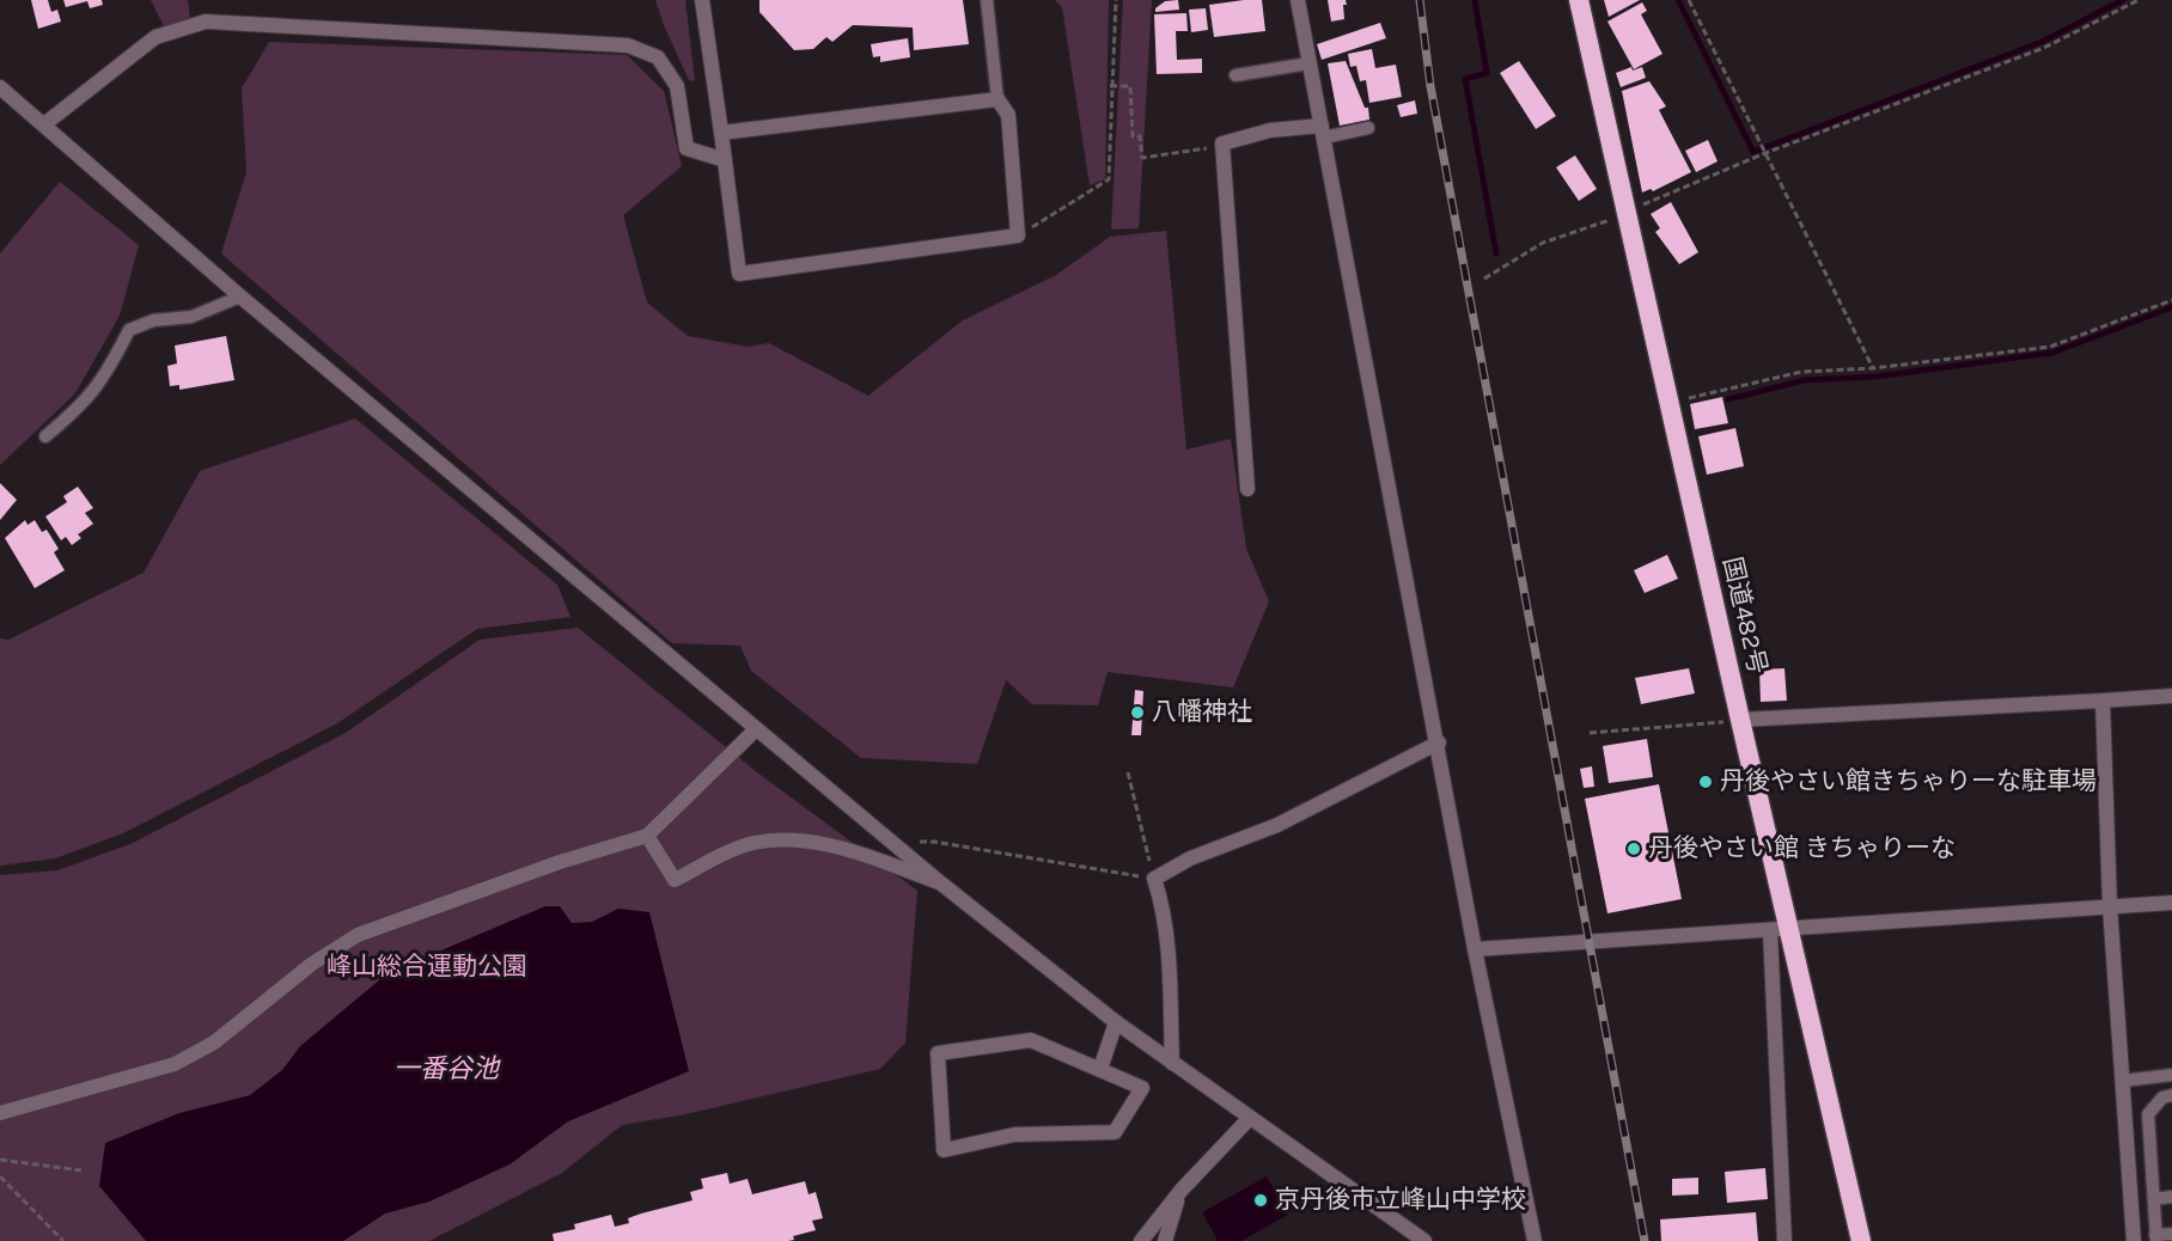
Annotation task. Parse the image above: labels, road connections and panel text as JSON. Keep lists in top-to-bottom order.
{
  "streets": {
    "highway": ["国道482号"]
  },
  "water": ["一番谷池"],
  "parks": ["峰山総合運動公園"],
  "places": [
    "八幡神社",
    "丹後やさい館きちゃりーな駐車場",
    "丹後やさい館 きちゃりーな",
    "京丹後市立峰山中学校"
  ]
}
